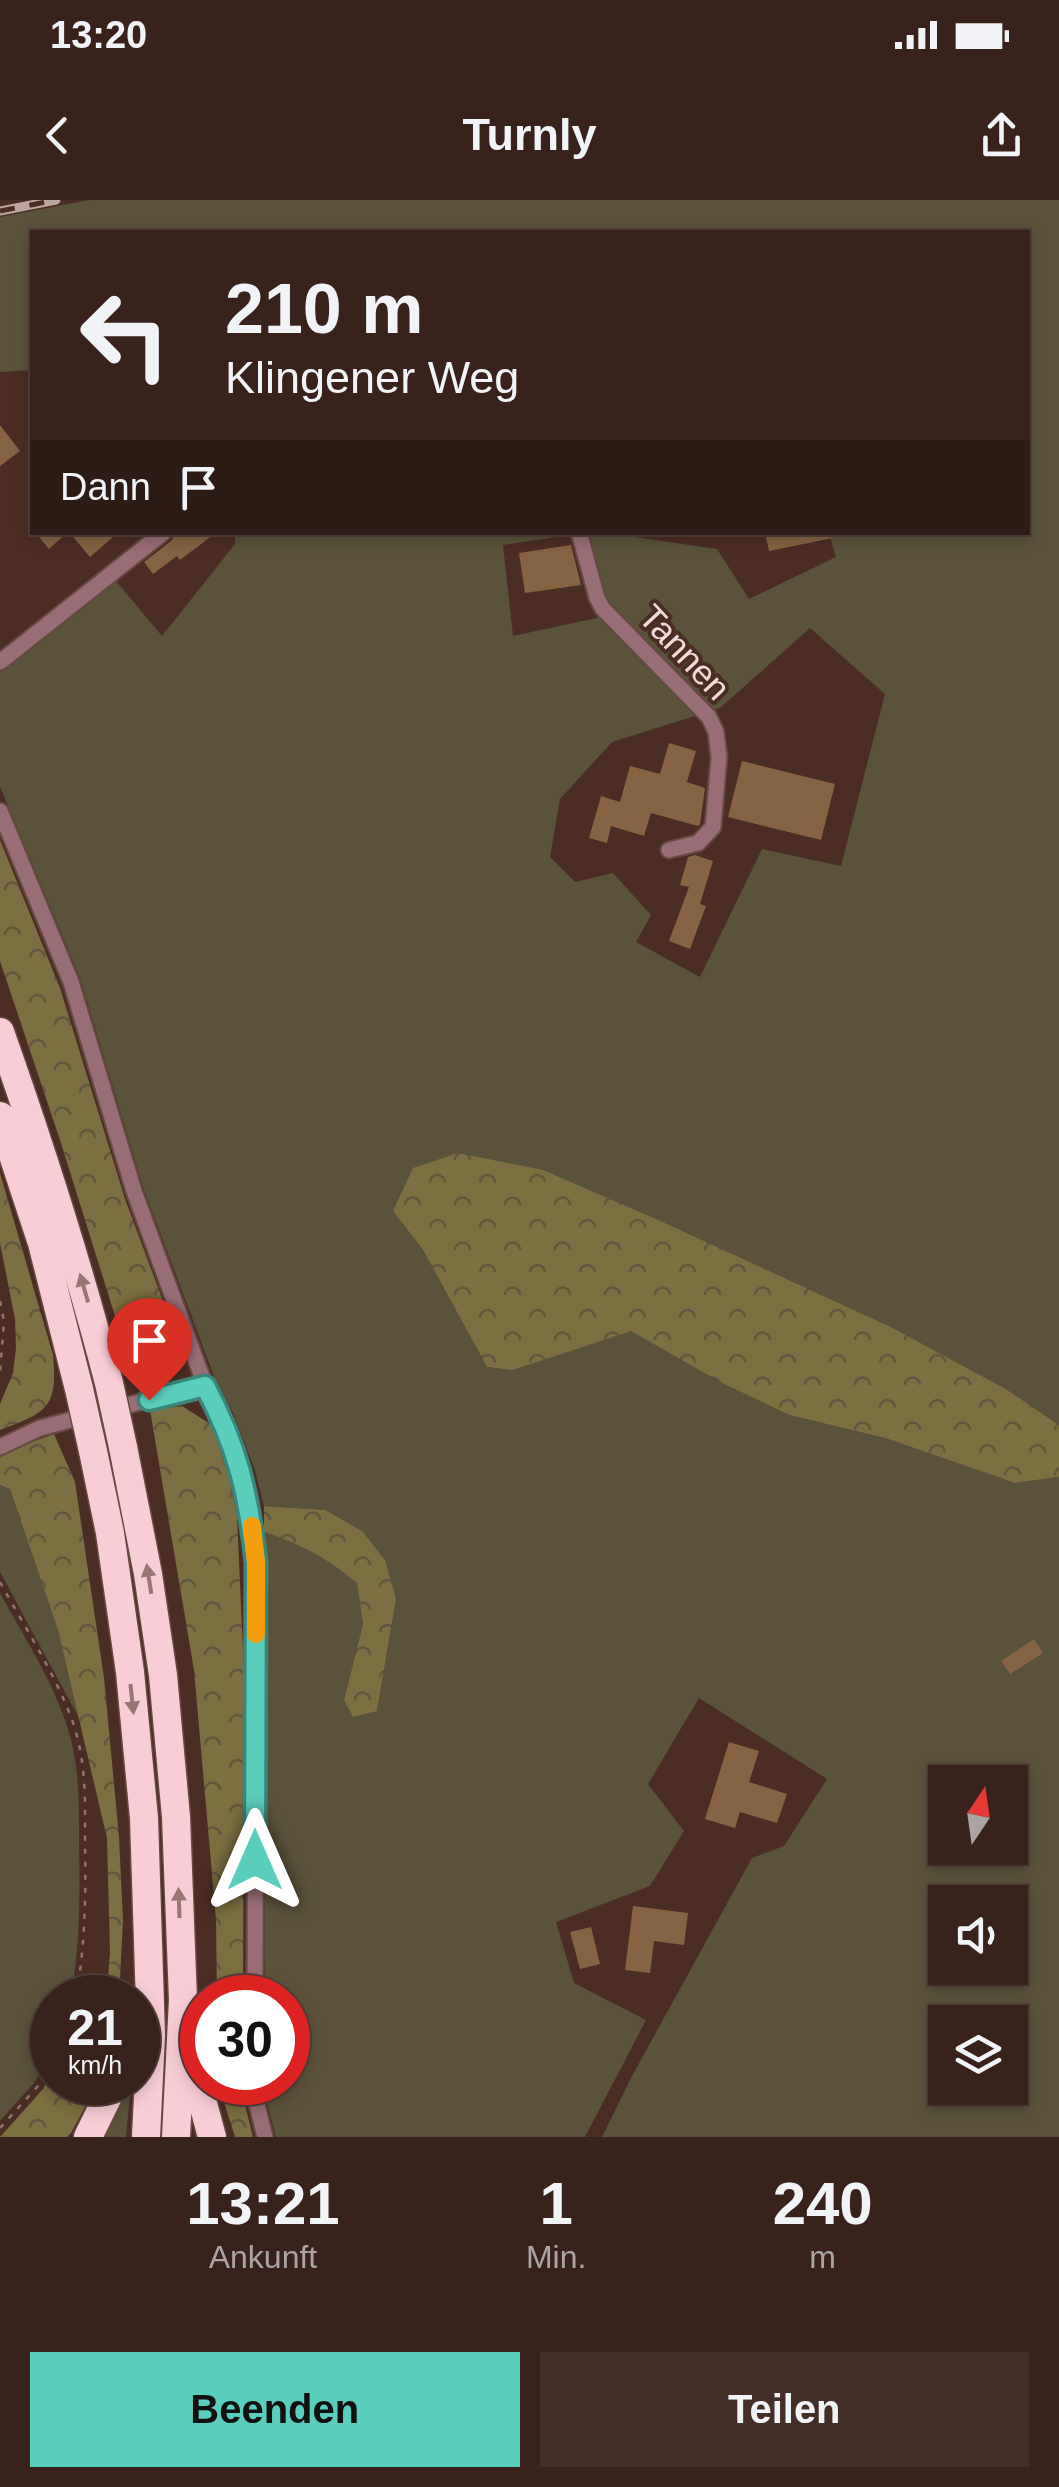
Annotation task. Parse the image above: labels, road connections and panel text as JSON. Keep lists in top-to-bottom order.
{
  "streets": {
    "street": ["Tannen"]
  },
  "north": "top",
  "page": {
    "status": "13:20",
    "header": "Turnly",
    "turn": ["210 m", "Klingener Weg"],
    "then": "Dann",
    "speed": "21 km/h",
    "limit": "30",
    "eta": [
      "13:21",
      "Ankunft",
      "1",
      "Min.",
      "240",
      "m"
    ],
    "buttons": ["Beenden", "Teilen"]
  }
}
